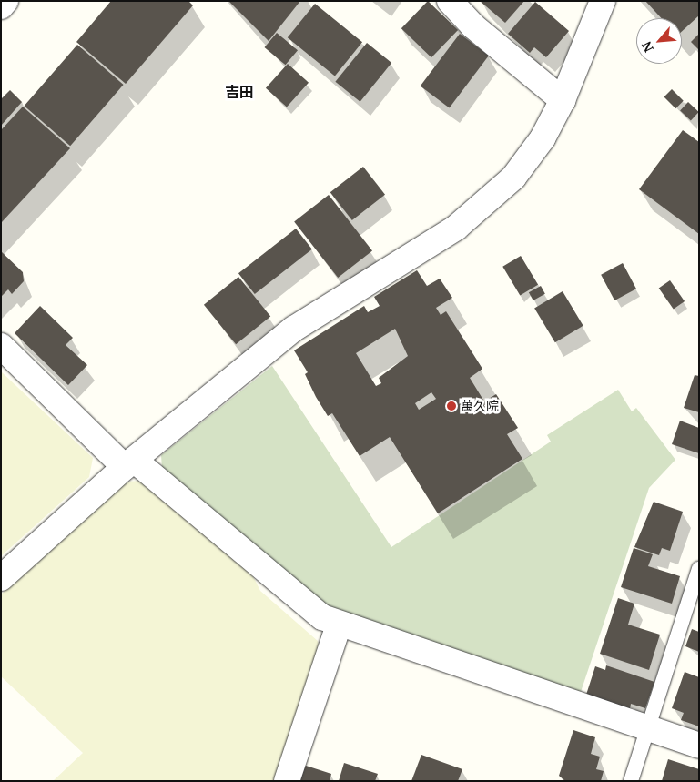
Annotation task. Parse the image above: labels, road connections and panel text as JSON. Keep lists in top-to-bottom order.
{
  "districts": ["吉田"],
  "places": ["萬久院"],
  "north": "bottom left"
}
